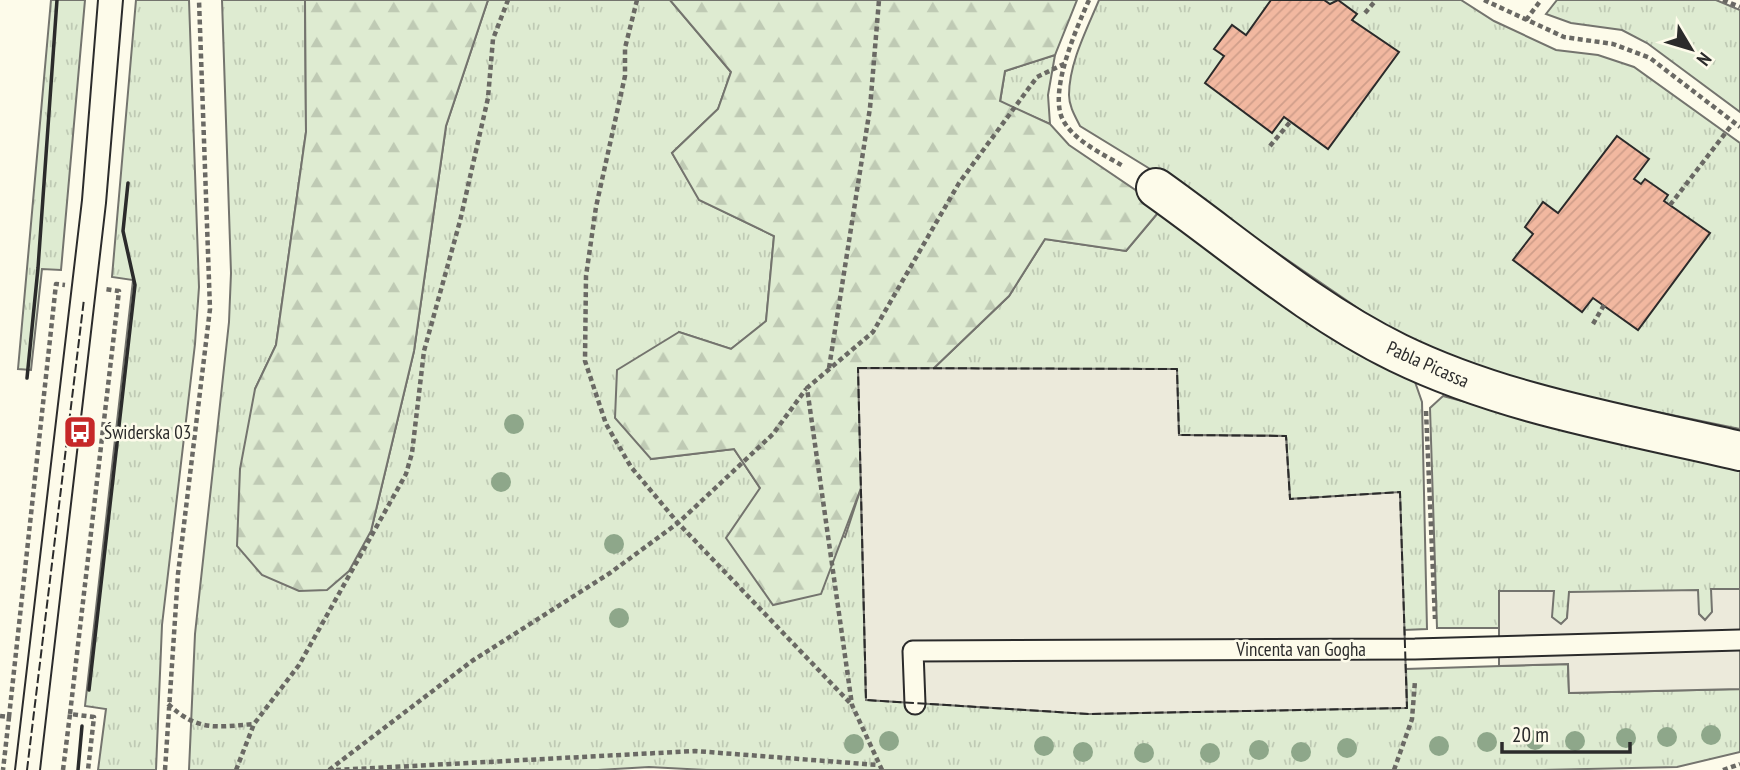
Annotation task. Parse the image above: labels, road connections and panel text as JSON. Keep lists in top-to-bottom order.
{
  "streets": {
    "street": ["Pabla Picassa"],
    "lane": ["Vincenta van Gogha"]
  },
  "places": {
    "bus stop": ["Świderska 03"]
  },
  "scale_bar": "20 m",
  "north": "bottom right"
}
